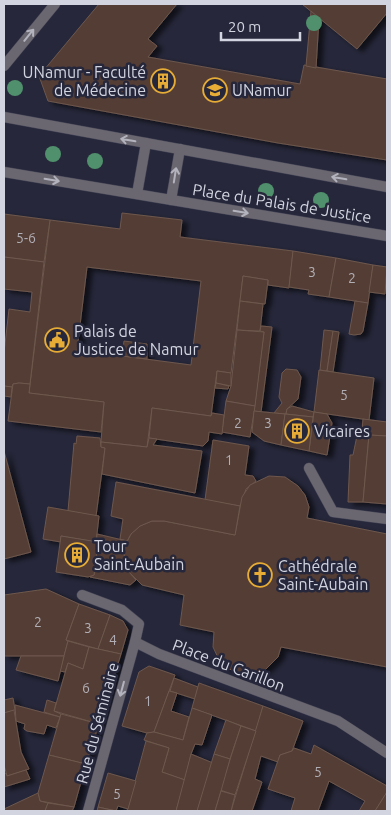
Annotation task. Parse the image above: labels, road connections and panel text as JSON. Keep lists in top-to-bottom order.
{
  "streets": {
    "street": ["Place du Palais de Justice", "Place du Carillon", "Rue du Séminaire"]
  },
  "crossings": [
    ["Place du Carillon", "Rue du Séminaire"]
  ],
  "one_way": ["Rue du Séminaire"],
  "places": {
    "building": ["UNamur - Faculté de Médecine", "Vicaires", "Tour Saint-Aubain"],
    "school or university": ["UNamur"],
    "public building": ["Palais de Justice de Namur"],
    "church": ["Cathédrale Saint-Aubain"]
  },
  "house_numbers": [
    "5-6",
    "3",
    "2",
    "5",
    "2",
    "3",
    "1",
    "2",
    "3",
    "4",
    "6",
    "1",
    "5",
    "5"
  ],
  "scale_bar": "20 m"
}
